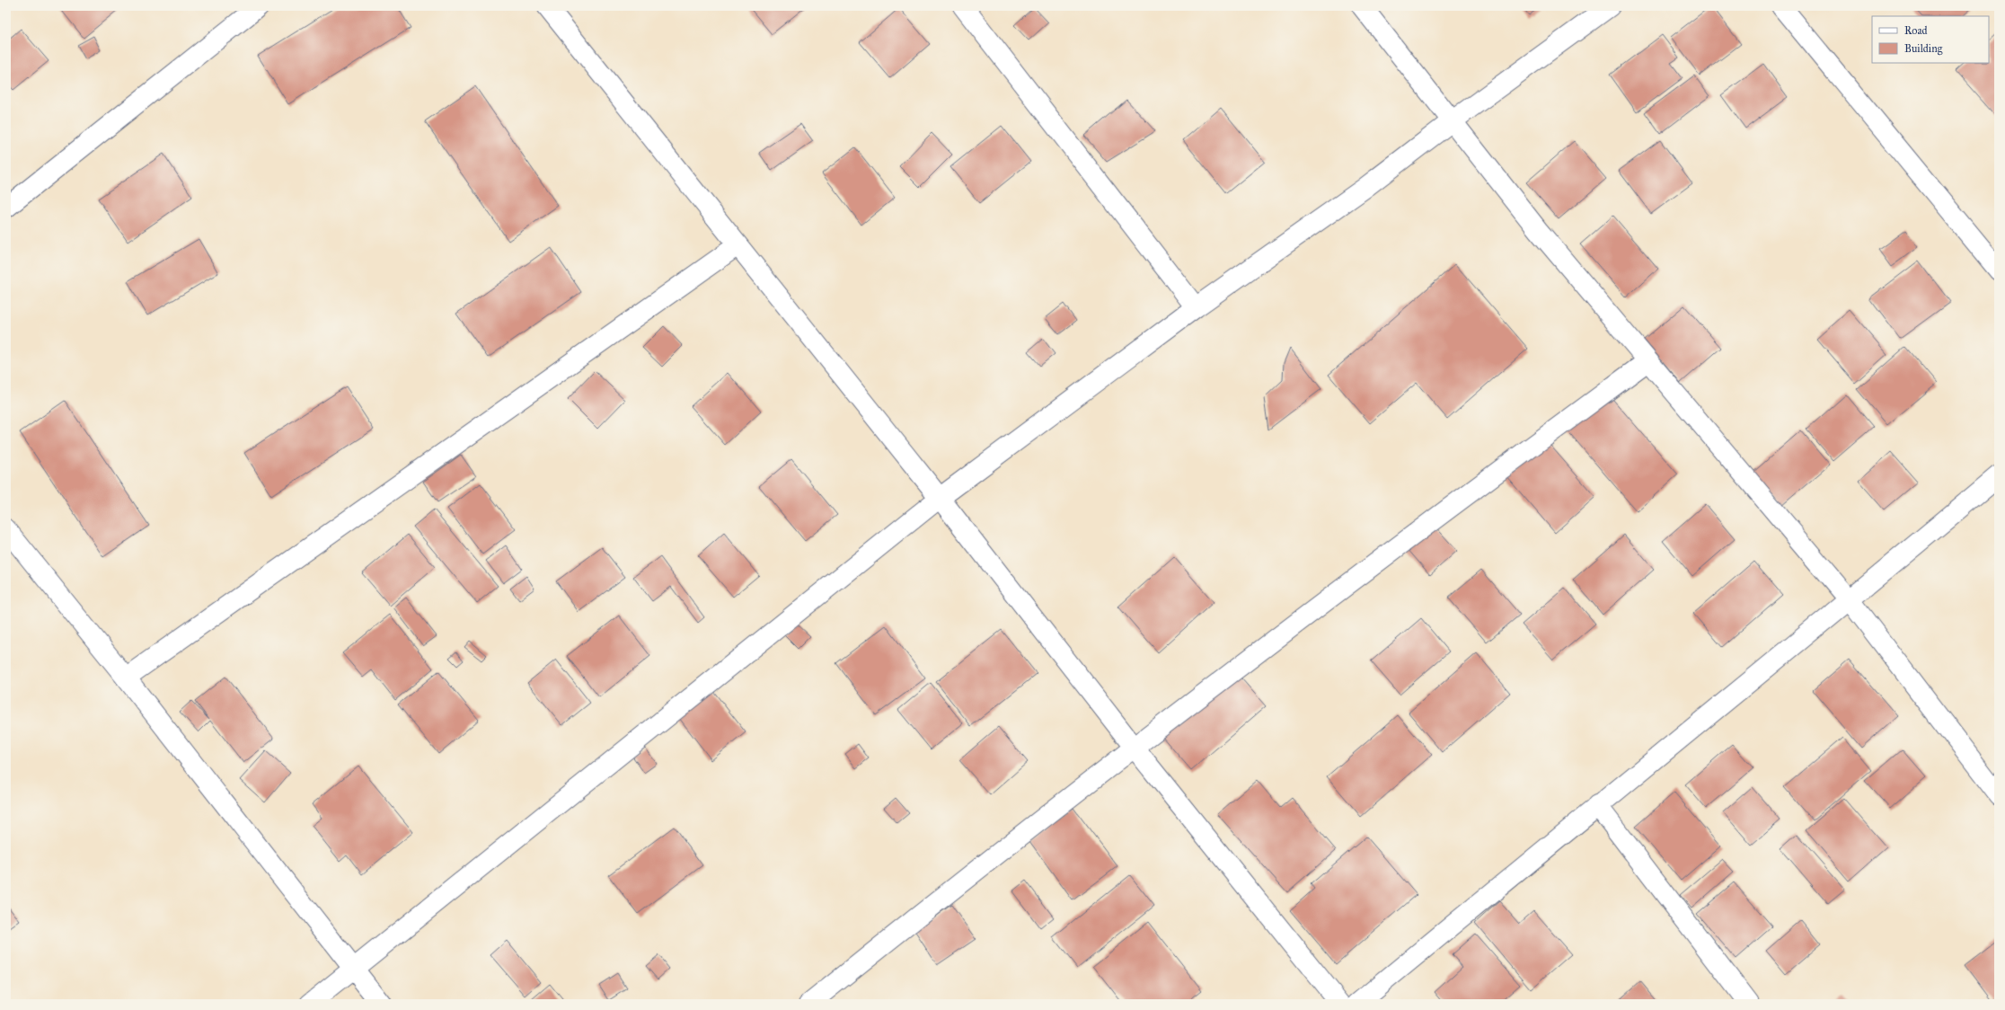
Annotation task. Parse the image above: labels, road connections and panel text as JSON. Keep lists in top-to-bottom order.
{
  "legend": ["Road", "Building"]
}
